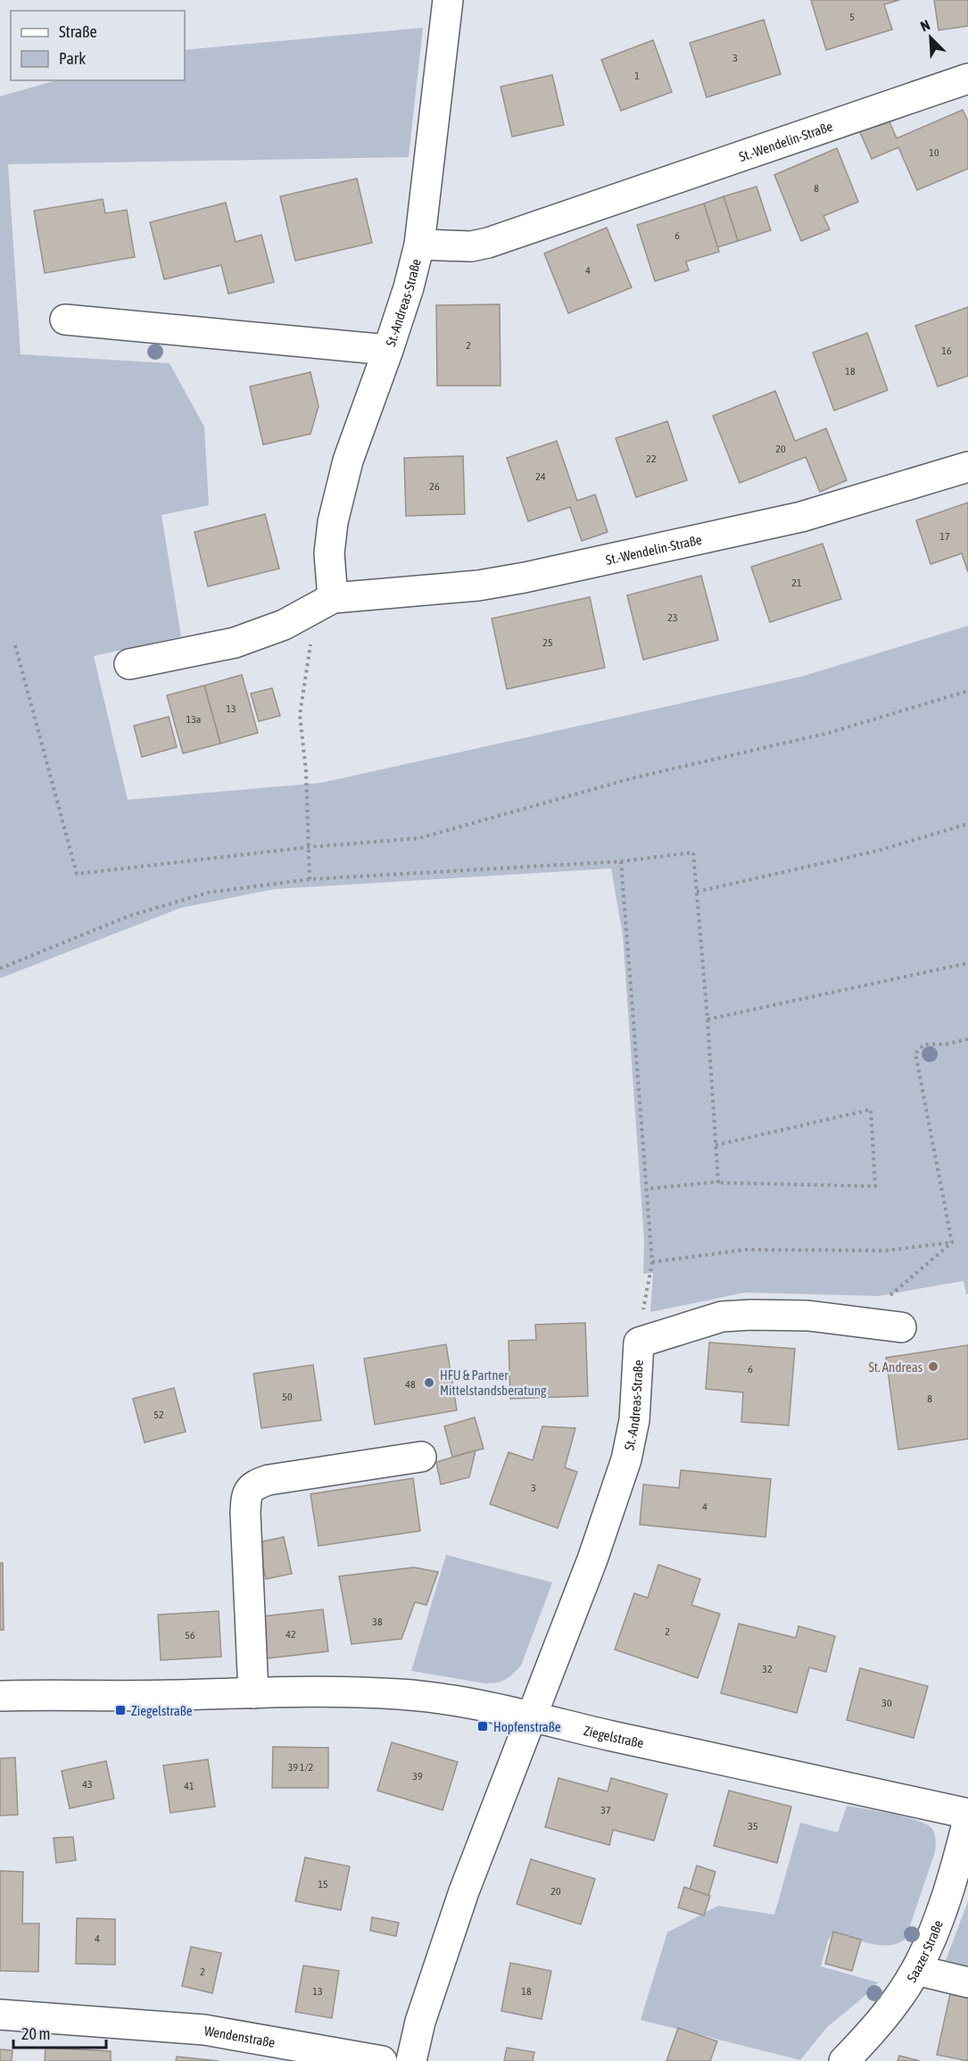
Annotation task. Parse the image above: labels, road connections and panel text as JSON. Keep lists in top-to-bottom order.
{
  "streets": {
    "street": [
      "St.-Wendelin-Straße",
      "St.-Andreas-Straße",
      "Ziegelstraße",
      "Saazer Straße",
      "Wendenstraße"
    ]
  },
  "crossings": [
    ["St.-Wendelin-Straße", "St.-Andreas-Straße"],
    ["St.-Andreas-Straße", "Ziegelstraße"]
  ],
  "places": {
    "other": ["St. Andreas", "HFU & Partner Mittelstandsberatung"],
    "transit": ["Ziegelstraße", "Hopfenstraße"]
  },
  "house_numbers": [
    "5",
    "3",
    "1",
    "10",
    "8",
    "6",
    "4",
    "2",
    "16",
    "18",
    "20",
    "22",
    "24",
    "26",
    "17",
    "21",
    "23",
    "25",
    "13",
    "13a",
    "6",
    "48",
    "50",
    "8",
    "52",
    "3",
    "4",
    "38",
    "2",
    "42",
    "56",
    "32",
    "30",
    "39 1/2",
    "39",
    "43",
    "41",
    "37",
    "35",
    "15",
    "20",
    "4",
    "2",
    "13",
    "18"
  ],
  "legend": ["Straße", "Park"],
  "scale_bar": "20 m",
  "north": "top left"
}
